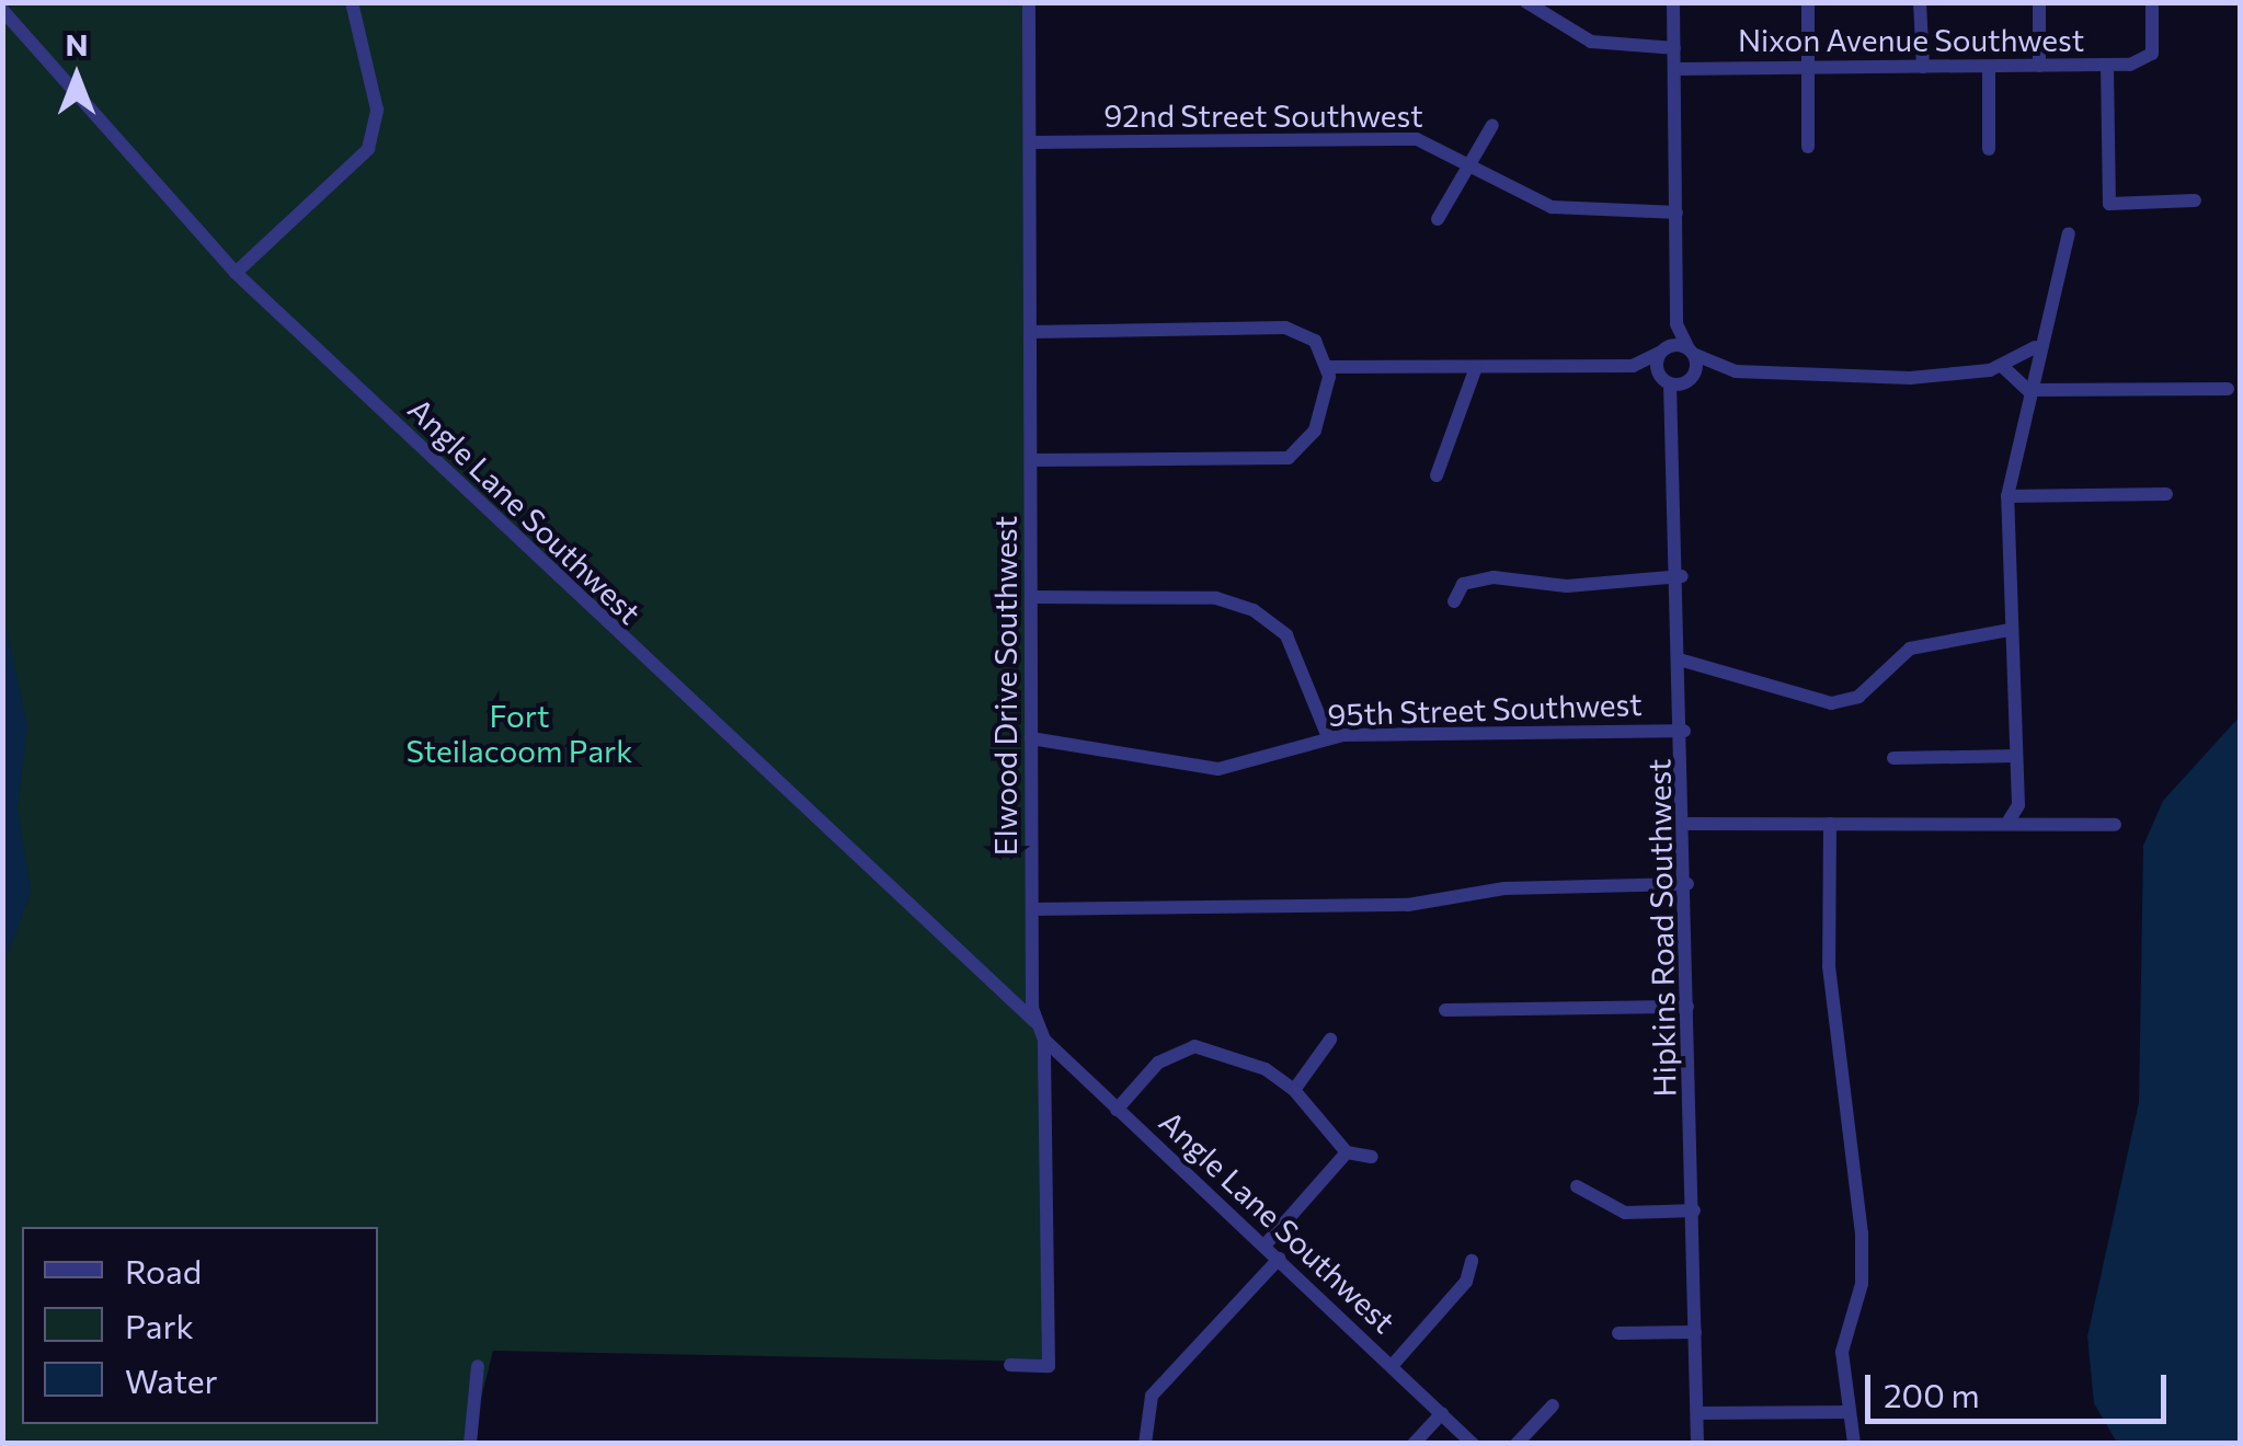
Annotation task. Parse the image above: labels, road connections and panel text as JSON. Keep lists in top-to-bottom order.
{
  "streets": {
    "street": [
      "Nixon Avenue Southwest",
      "92nd Street Southwest",
      "Angle Lane Southwest",
      "Elwood Drive Southwest",
      "95th Street Southwest",
      "Hipkins Road Southwest"
    ]
  },
  "crossings": [
    ["92nd Street Southwest", "Elwood Drive Southwest"],
    ["Angle Lane Southwest", "Elwood Drive Southwest"],
    ["Elwood Drive Southwest", "95th Street Southwest"],
    ["95th Street Southwest", "Hipkins Road Southwest"]
  ],
  "parks": ["Fort Steilacoom Park"],
  "legend": ["Road", "Park", "Water"],
  "scale_bar": "200 m",
  "north": "top"
}
